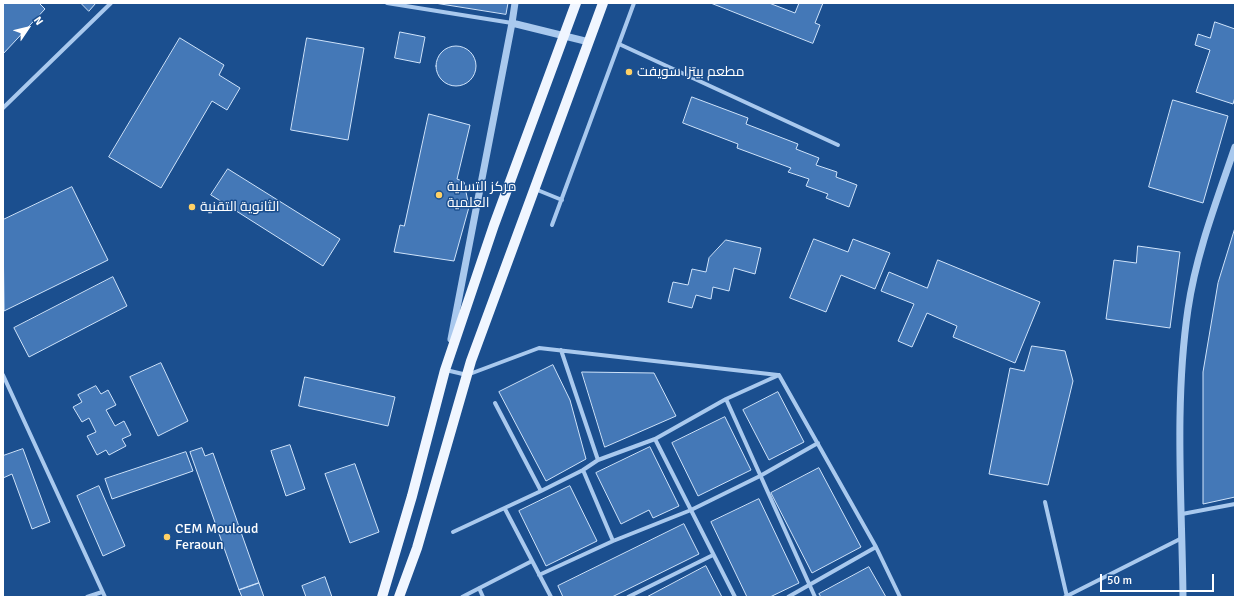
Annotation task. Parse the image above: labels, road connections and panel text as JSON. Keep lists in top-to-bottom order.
{
  "places": [
    "مطعم بيتزا سويفت",
    "مركز التسلية العلمية",
    "الثانوية التقنية",
    "CEM Mouloud Feraoun"
  ],
  "scale_bar": "50 m",
  "north": "top right"
}
